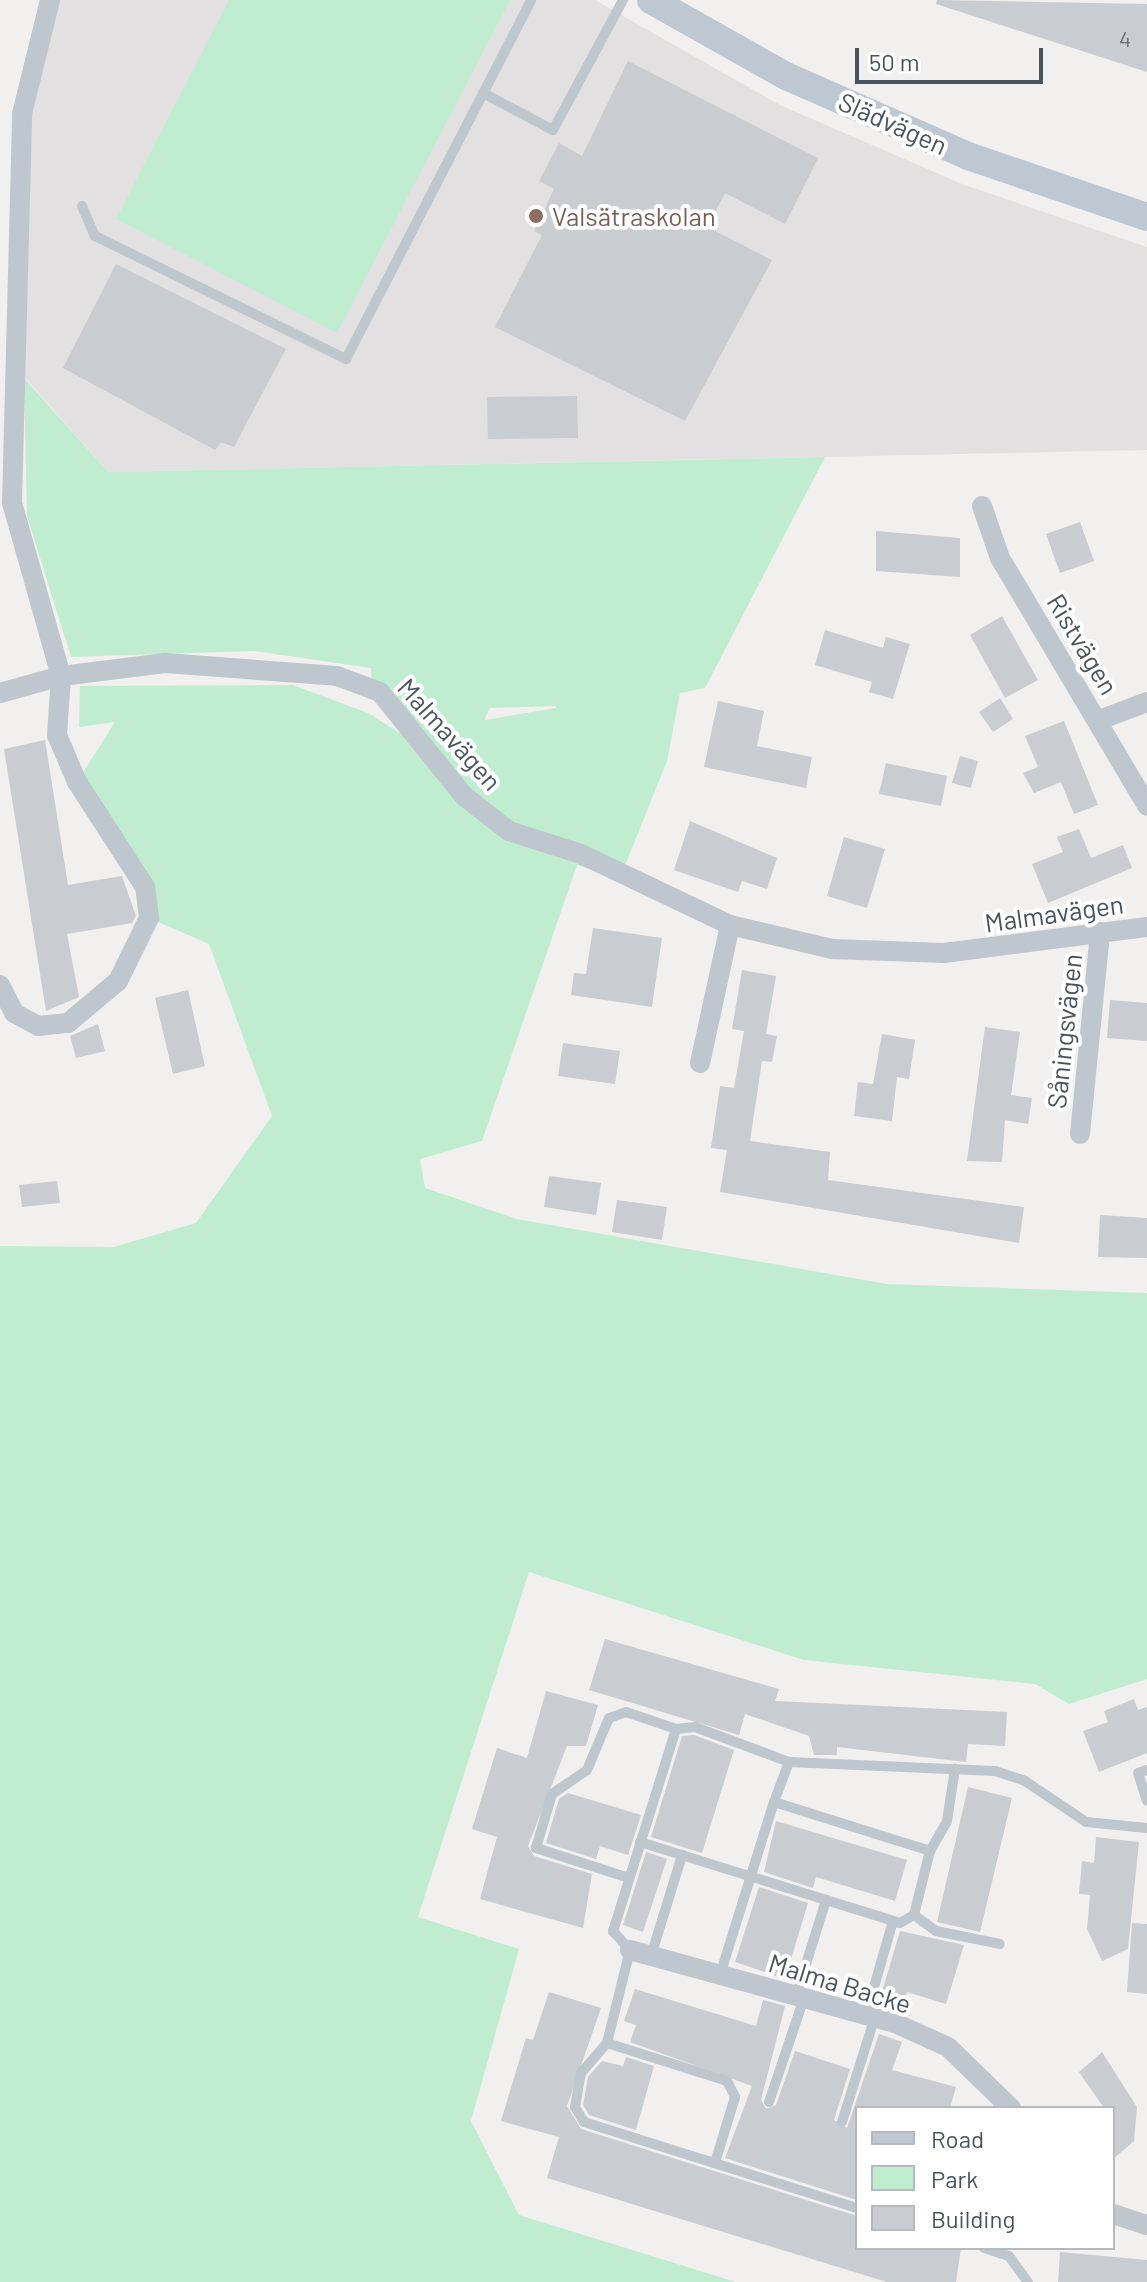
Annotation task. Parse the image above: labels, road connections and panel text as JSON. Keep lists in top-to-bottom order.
{
  "streets": {
    "street": [
      "Slädvägen",
      "Ristvägen",
      "Malmavägen",
      "Såningsvägen",
      "Malma Backe"
    ]
  },
  "crossings": [
    ["Malmavägen", "Såningsvägen"]
  ],
  "places": ["Valsätraskolan"],
  "house_numbers": ["4"],
  "legend": ["Road", "Park", "Building"],
  "scale_bar": "50 m"
}
